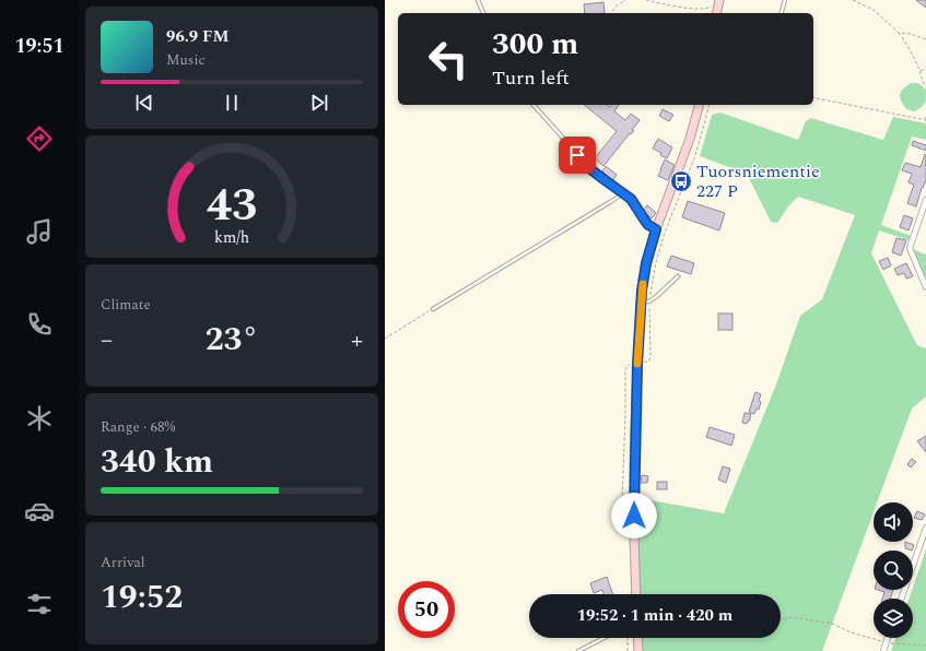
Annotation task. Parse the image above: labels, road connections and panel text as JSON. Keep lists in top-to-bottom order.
{
  "places": {
    "bus stop": ["Tuorsniementie 227 P"]
  },
  "page": {
    "tabs": "19:51",
    "turn": ["300 m", "Turn left"],
    "song": ["96.9 FM", "Music"],
    "tile": [
      "Climate",
      ["Range · 68%", "340 km"],
      ["Arrival", "19:52"]
    ],
    "heat": ["−", "23°", "+"],
    "limit": "50",
    "trip": "19:52 · 1 min · 420 m",
    "gauge": ["43", "km/h"]
  }
}
